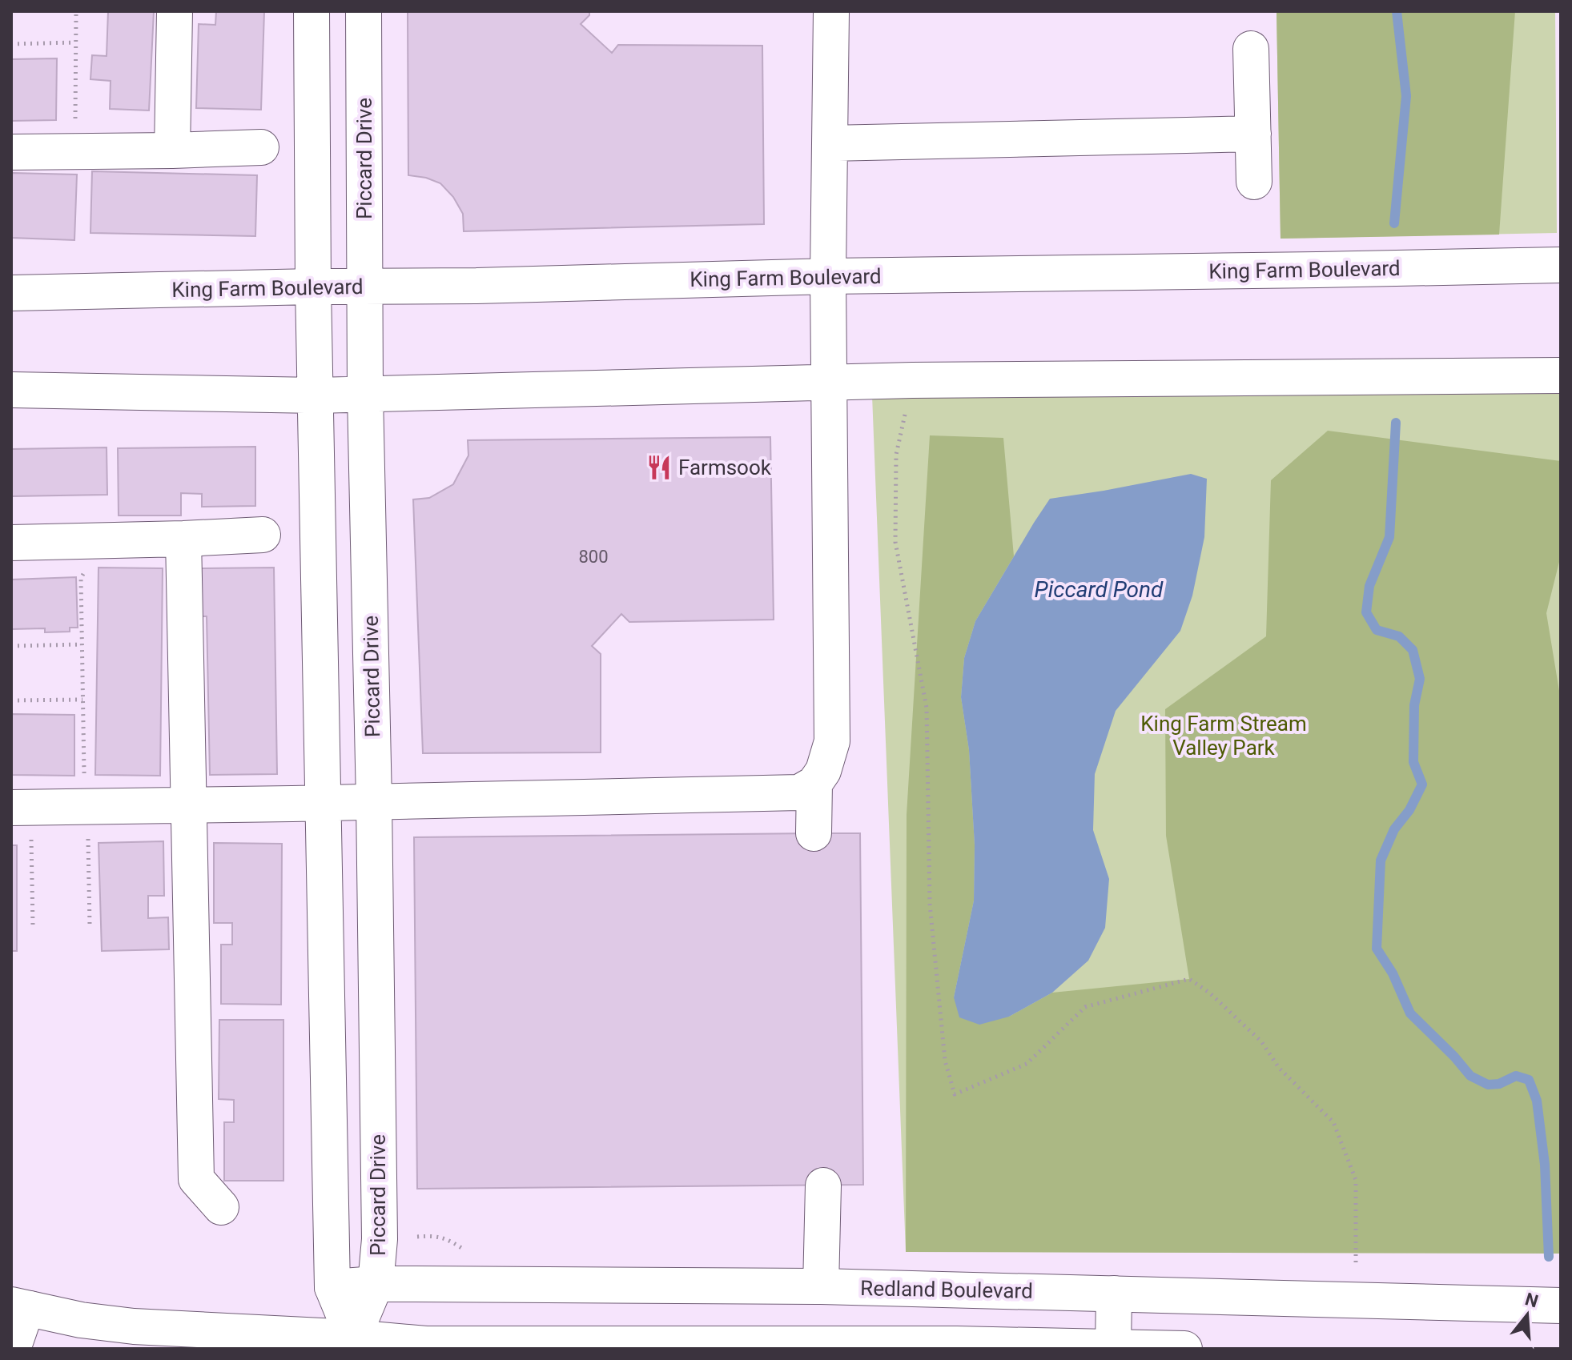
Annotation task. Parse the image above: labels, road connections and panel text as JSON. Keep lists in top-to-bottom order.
{
  "streets": {
    "street": ["Piccard Drive", "King Farm Boulevard", "Redland Boulevard"]
  },
  "crossings": [
    ["Piccard Drive", "King Farm Boulevard"],
    ["Piccard Drive", "Redland Boulevard"]
  ],
  "water": ["Piccard Pond"],
  "parks": ["King Farm Stream Valley Park"],
  "places": {
    "restaurant": ["Farmsook"]
  },
  "house_numbers": ["800"],
  "north": "top"
}
